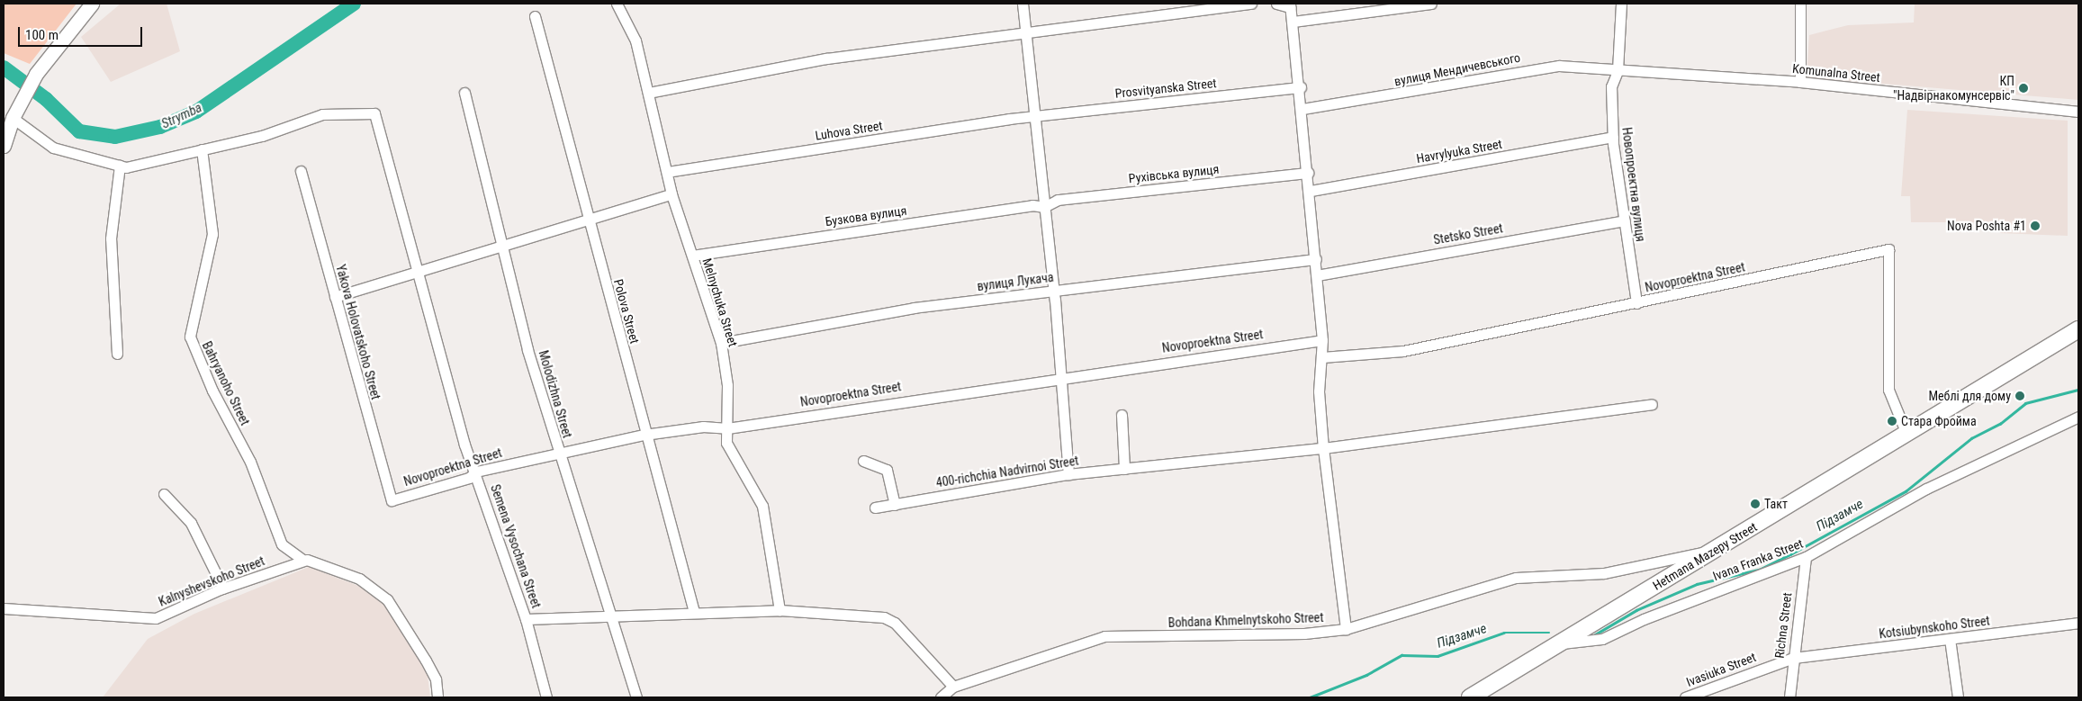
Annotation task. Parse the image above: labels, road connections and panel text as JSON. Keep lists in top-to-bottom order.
{
  "streets": {
    "main road": ["Hetmana Mazepy Street"],
    "street": [
      "вулиця Мендичевського",
      "Komunalna Street",
      "Prosvityanska Street",
      "Luhova Street",
      "Havrylyuka Street",
      "Рухівська вулиця",
      "Новопроектна вулиця",
      "Бузкова вулиця",
      "Stetsko Street",
      "Novoproektna Street",
      "вулиця Лукача",
      "Melnychuka Street",
      "Polova Street",
      "Yakova Holovatskoho Street",
      "Bahryanoho Street",
      "Molodizhna Street",
      "400-richchia Nadvirnoi Street",
      "Semena Vysochana Street",
      "Ivana Franka Street",
      "Kalnyshevskoho Street",
      "Bohdana Khmelnytskoho Street",
      "Richna Street",
      "Kotsiubynskoho Street",
      "Ivasiuka Street"
    ]
  },
  "crossings": [
    ["вулиця Мендичевського", "Komunalna Street"],
    ["вулиця Мендичевського", "Новопроектна вулиця"],
    ["Komunalna Street", "Новопроектна вулиця"],
    ["Prosvityanska Street", "Luhova Street"],
    ["Luhova Street", "Melnychuka Street"],
    ["Havrylyuka Street", "Новопроектна вулиця"],
    ["Рухівська вулиця", "Бузкова вулиця"],
    ["Новопроектна вулиця", "Stetsko Street"],
    ["Новопроектна вулиця", "Novoproektna Street"],
    ["Бузкова вулиця", "Melnychuka Street"],
    ["Novoproektna Street", "Melnychuka Street"],
    ["Novoproektna Street", "Polova Street"],
    ["Novoproektna Street", "Yakova Holovatskoho Street"],
    ["Novoproektna Street", "Molodizhna Street"],
    ["Novoproektna Street", "Semena Vysochana Street"],
    ["Novoproektna Street", "Hetmana Mazepy Street"],
    ["вулиця Лукача", "Melnychuka Street"],
    ["Melnychuka Street", "Semena Vysochana Street"],
    ["Polova Street", "Semena Vysochana Street"],
    ["Bahryanoho Street", "Semena Vysochana Street"],
    ["Bahryanoho Street", "Kalnyshevskoho Street"],
    ["Molodizhna Street", "Semena Vysochana Street"],
    ["Semena Vysochana Street", "Bohdana Khmelnytskoho Street"],
    ["Hetmana Mazepy Street", "Ivana Franka Street"],
    ["Hetmana Mazepy Street", "Bohdana Khmelnytskoho Street"],
    ["Ivana Franka Street", "Richna Street"],
    ["Richna Street", "Kotsiubynskoho Street"],
    ["Richna Street", "Ivasiuka Street"],
    ["Kotsiubynskoho Street", "Ivasiuka Street"]
  ],
  "water": ["Strymba", "Підзамче"],
  "places": [
    "КП \"Надвірнакомунсервіс\"",
    "Nova Poshta #1",
    "Меблі для дому",
    "Стара Фройма",
    "Такт"
  ],
  "scale_bar": "100 m"
}
